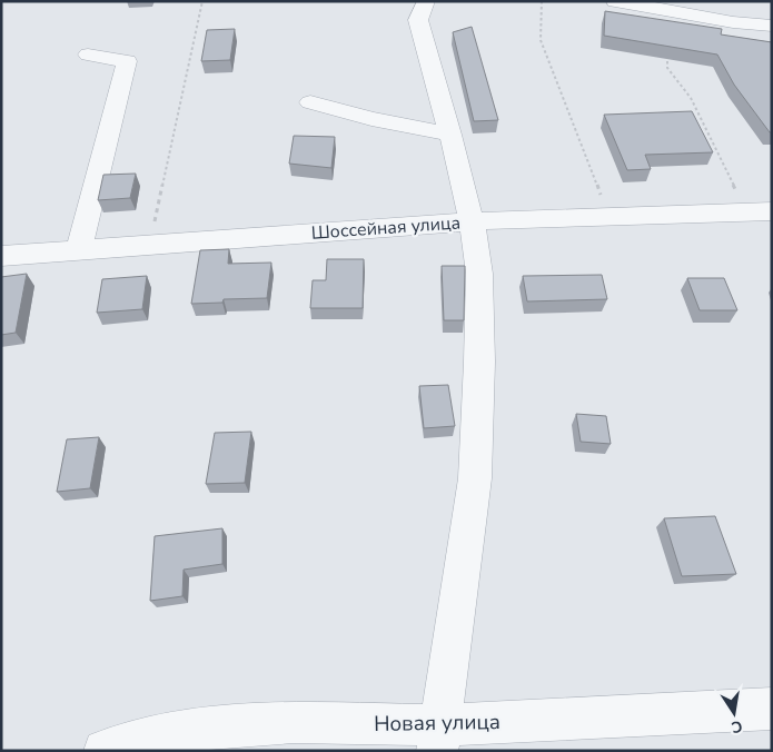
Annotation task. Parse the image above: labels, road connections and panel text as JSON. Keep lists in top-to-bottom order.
{
  "streets": {
    "street": ["Шоссейная улица", "Новая улица"]
  },
  "north": "bottom"
}
